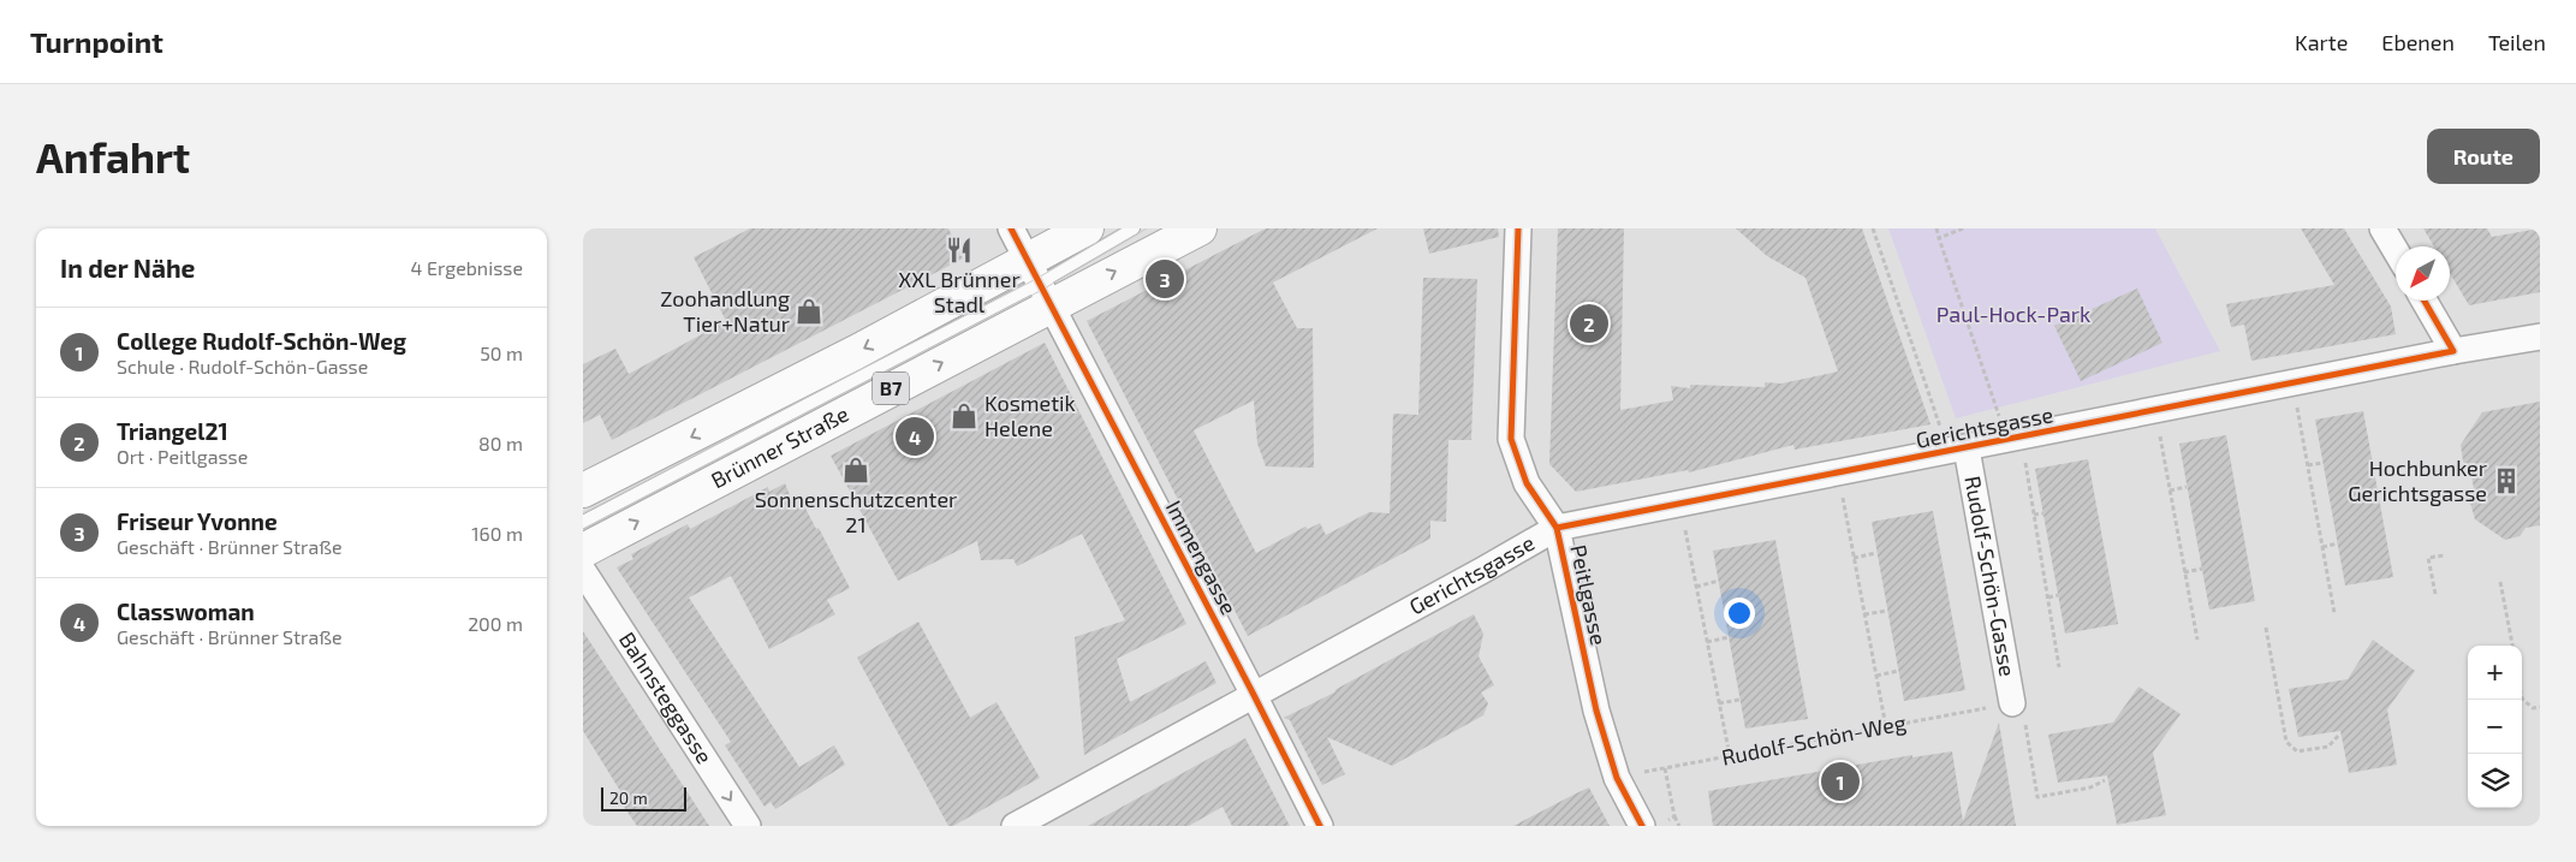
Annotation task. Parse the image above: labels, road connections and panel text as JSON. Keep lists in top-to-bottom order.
{
  "streets": {
    "main road": ["B7", "Brünner Straße"],
    "street": [
      "Gerichtsgasse",
      "Immengasse",
      "Rudolf-Schön-Gasse",
      "Peitlgasse",
      "Bahnsteggasse"
    ],
    "path": ["Rudolf-Schön-Weg"]
  },
  "crossings": [
    ["Gerichtsgasse", "Immengasse"],
    ["Gerichtsgasse", "Rudolf-Schön-Gasse"],
    ["Gerichtsgasse", "Peitlgasse"],
    ["Brünner Straße", "Immengasse"],
    ["Rudolf-Schön-Gasse", "Rudolf-Schön-Weg"],
    ["Peitlgasse", "Rudolf-Schön-Weg"]
  ],
  "one_way": ["Bahnsteggasse"],
  "parks": ["Paul-Hock-Park"],
  "places": {
    "restaurant": ["XXL Brünner Stadl"],
    "shop": ["Zoohandlung Tier+Natur", "Kosmetik Helene", "Sonnenschutzcenter 21"],
    "building": ["Hochbunker Gerichtsgasse"]
  },
  "scale_bar": "20 m",
  "north": "bottom left",
  "page": {
    "header": "Turnpoint",
    "nav": ["Karte", "Ebenen", "Teilen"],
    "buttons": "Route",
    "title": "Anfahrt",
    "heading": ["In der Nähe", "4 Ergebnisse"],
    "pins": [
      "3",
      "2",
      "4",
      "1"
    ],
    "list": [
      {
        "mark": "1",
        "name": "College Rudolf-Schön-Weg",
        "note": "Schule · Rudolf-Schön-Gasse",
        "value": "50 m"
      },
      {
        "mark": "2",
        "name": "Triangel21",
        "note": "Ort · Peitlgasse",
        "value": "80 m"
      },
      {
        "mark": "3",
        "name": "Friseur Yvonne",
        "note": "Geschäft · Brünner Straße",
        "value": "160 m"
      },
      {
        "mark": "4",
        "name": "Classwoman",
        "note": "Geschäft · Brünner Straße",
        "value": "200 m"
      }
    ],
    "map_buttons": ["+", "−"],
    "scale": "20 m"
  }
}
